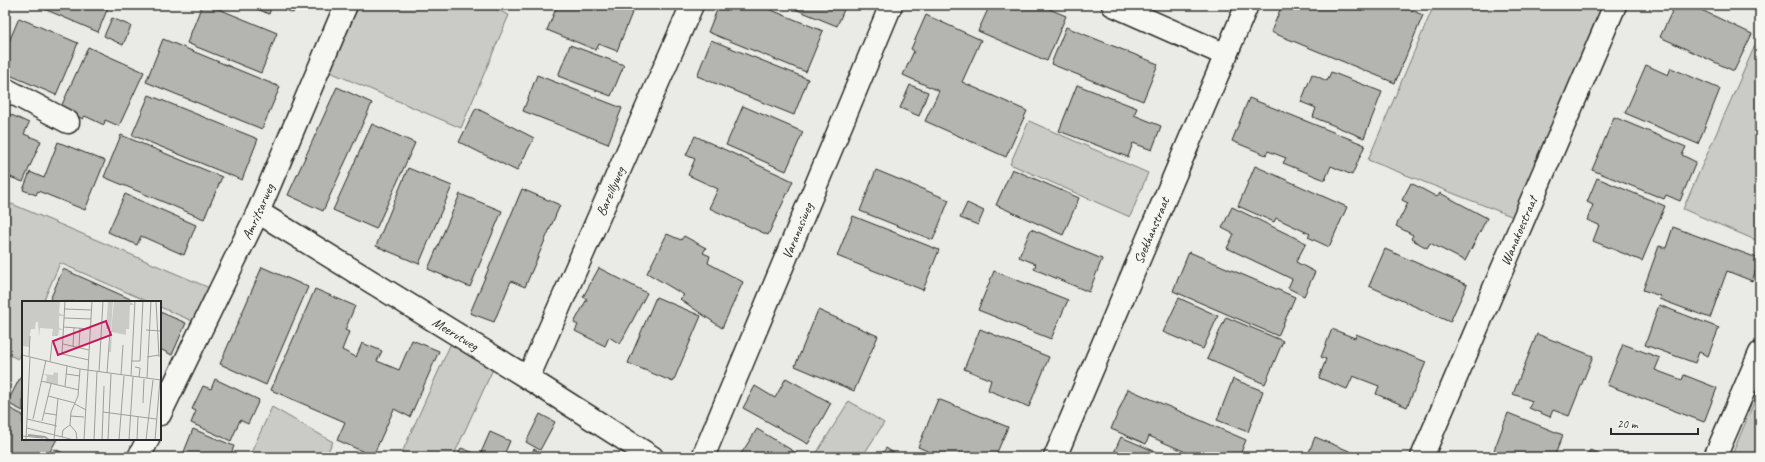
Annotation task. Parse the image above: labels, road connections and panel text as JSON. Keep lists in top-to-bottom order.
{
  "streets": {
    "street": [
      "Bareillyweg",
      "Amritsarweg",
      "Varanasiweg",
      "Soekhanstraat",
      "Wanakoestraat",
      "Meerutweg"
    ]
  },
  "crossings": [
    ["Bareillyweg", "Meerutweg"],
    ["Amritsarweg", "Meerutweg"]
  ],
  "scale_bar": "20 m"
}
